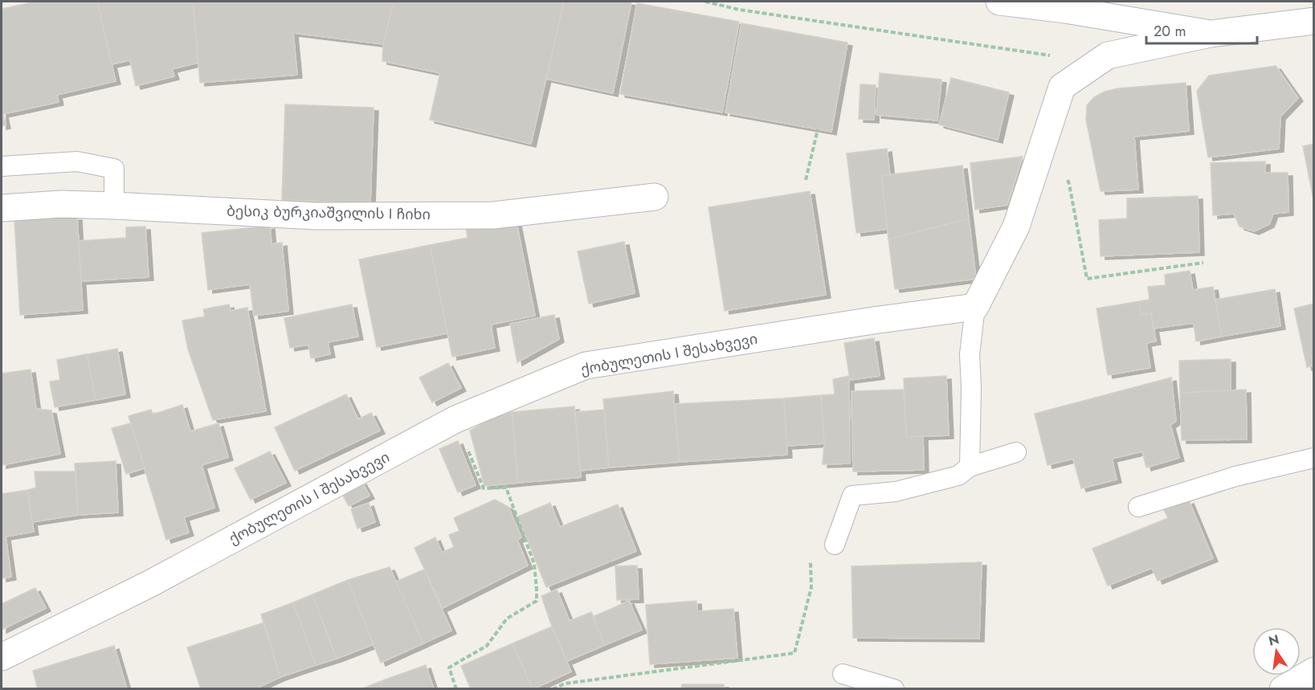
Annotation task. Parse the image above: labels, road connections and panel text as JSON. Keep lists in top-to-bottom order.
{
  "streets": {
    "street": ["ბესიკ ბურკიაშვილის I ჩიხი", "ქობულეთის I შესახვევი"]
  },
  "scale_bar": "20 m",
  "north": "top"
}
